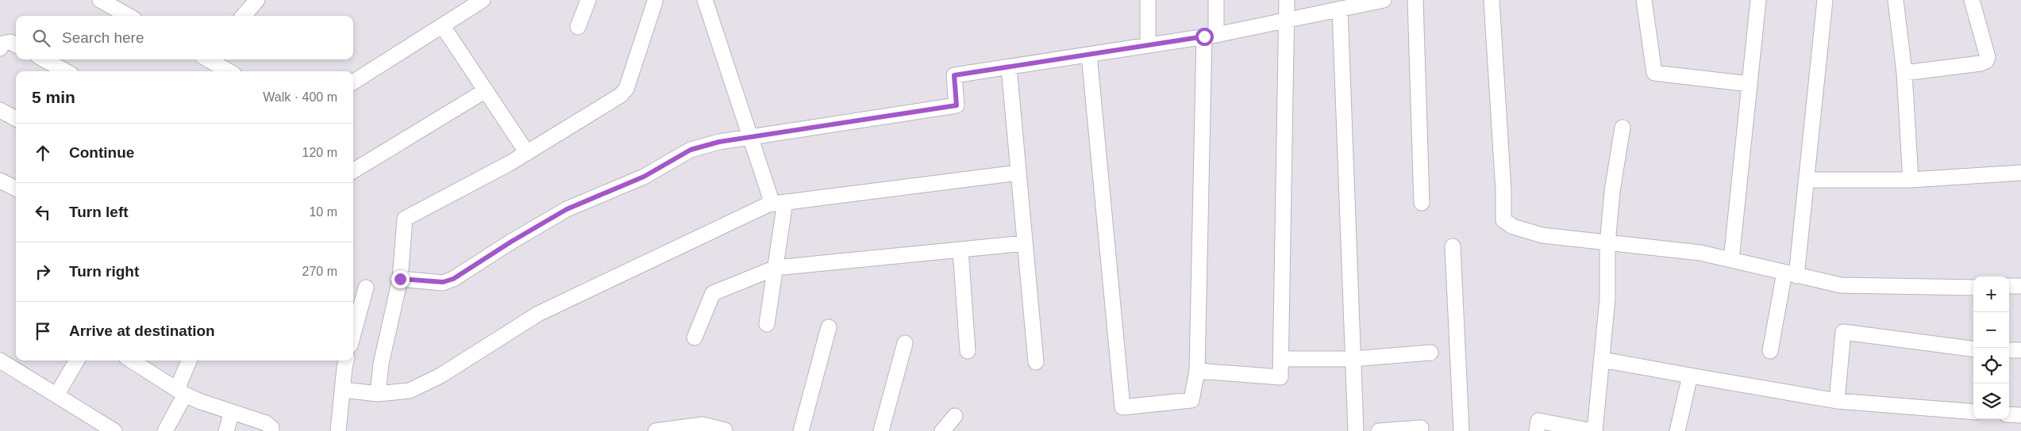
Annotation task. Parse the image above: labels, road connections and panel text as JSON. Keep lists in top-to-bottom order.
{
  "page": {
    "search": "Search here",
    "heading": ["5 min", "Walk · 400 m"],
    "list": [
      ["Continue", "120 m"],
      ["Turn left", "10 m"],
      ["Turn right", "270 m"],
      "Arrive at destination"
    ],
    "map_buttons": ["+", "−"]
  }
}
